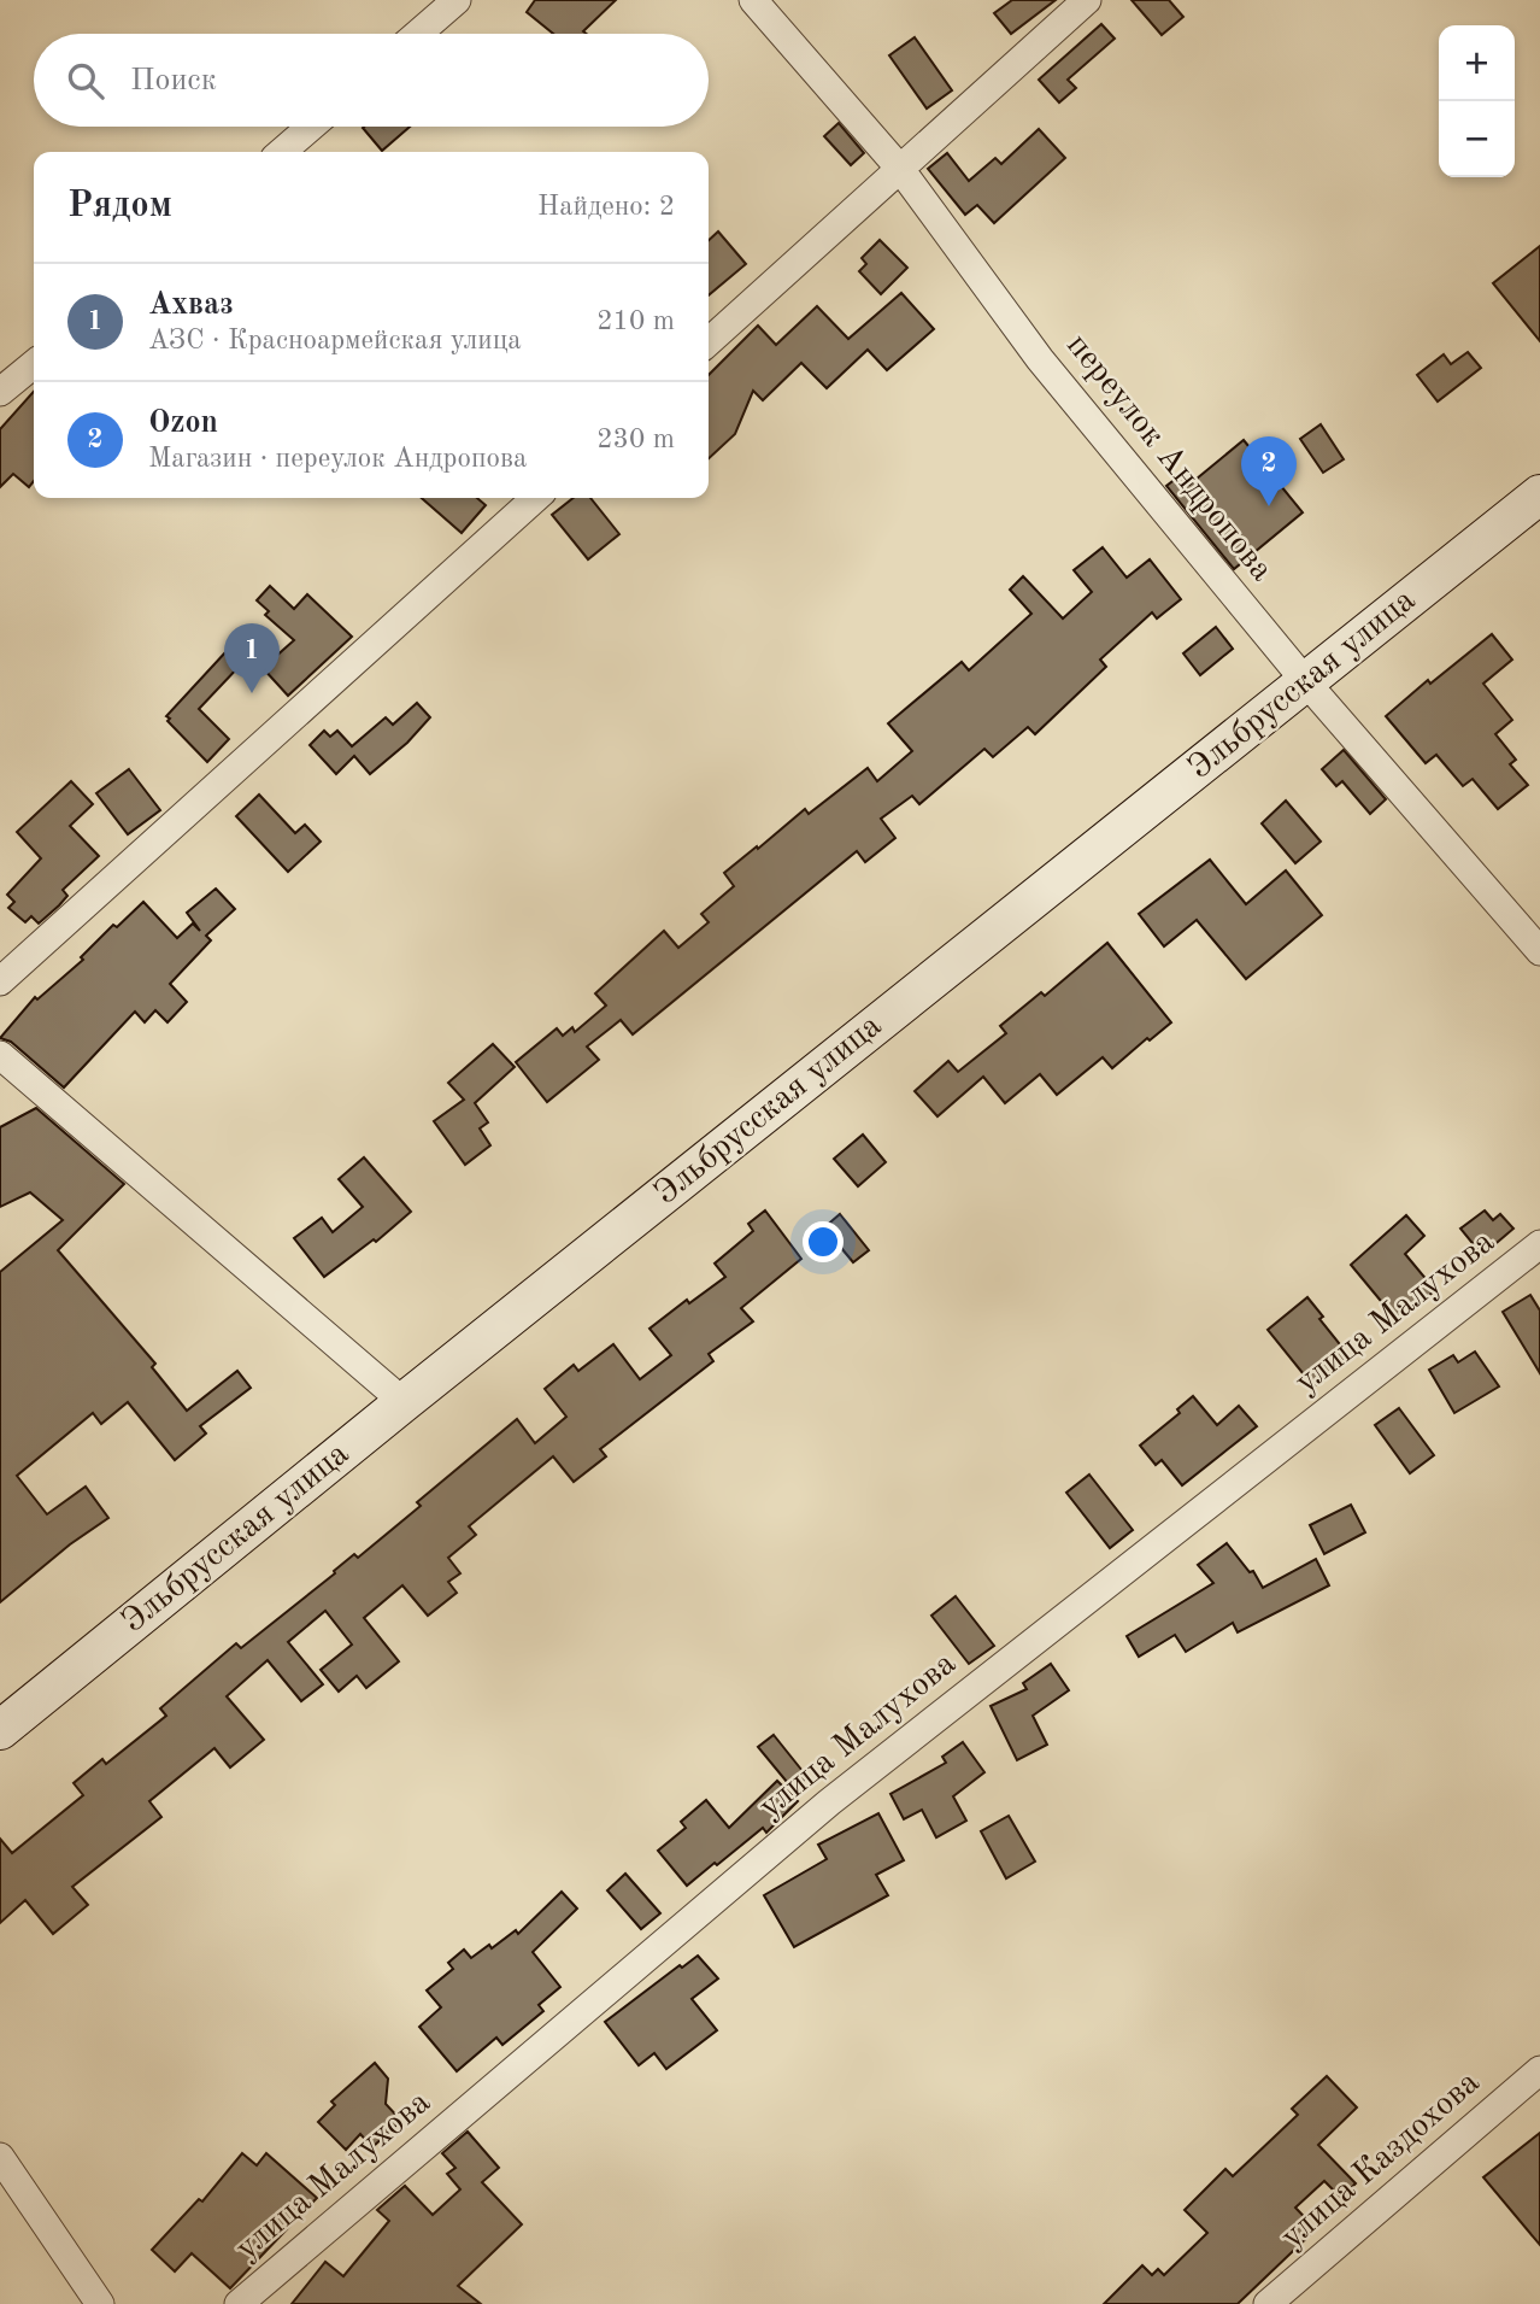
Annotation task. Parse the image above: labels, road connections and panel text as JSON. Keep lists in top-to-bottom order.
{
  "streets": {
    "street": [
      "переулок Андропова",
      "Эльбрусская улица",
      "улица Малухова",
      "улица Каздохова"
    ]
  },
  "crossings": [
    ["переулок Андропова", "Эльбрусская улица"]
  ],
  "page": {
    "map_buttons": ["+", "−"],
    "search": "Поиск",
    "heading": ["Рядом", "Найдено: 2"],
    "list": [
      {
        "mark": "1",
        "name": "Ахваз",
        "note": "АЗС · Красноармейская улица",
        "value": "210 m"
      },
      {
        "mark": "2",
        "name": "Ozon",
        "note": "Магазин · переулок Андропова",
        "value": "230 m"
      }
    ],
    "pins": ["2", "1"]
  }
}
